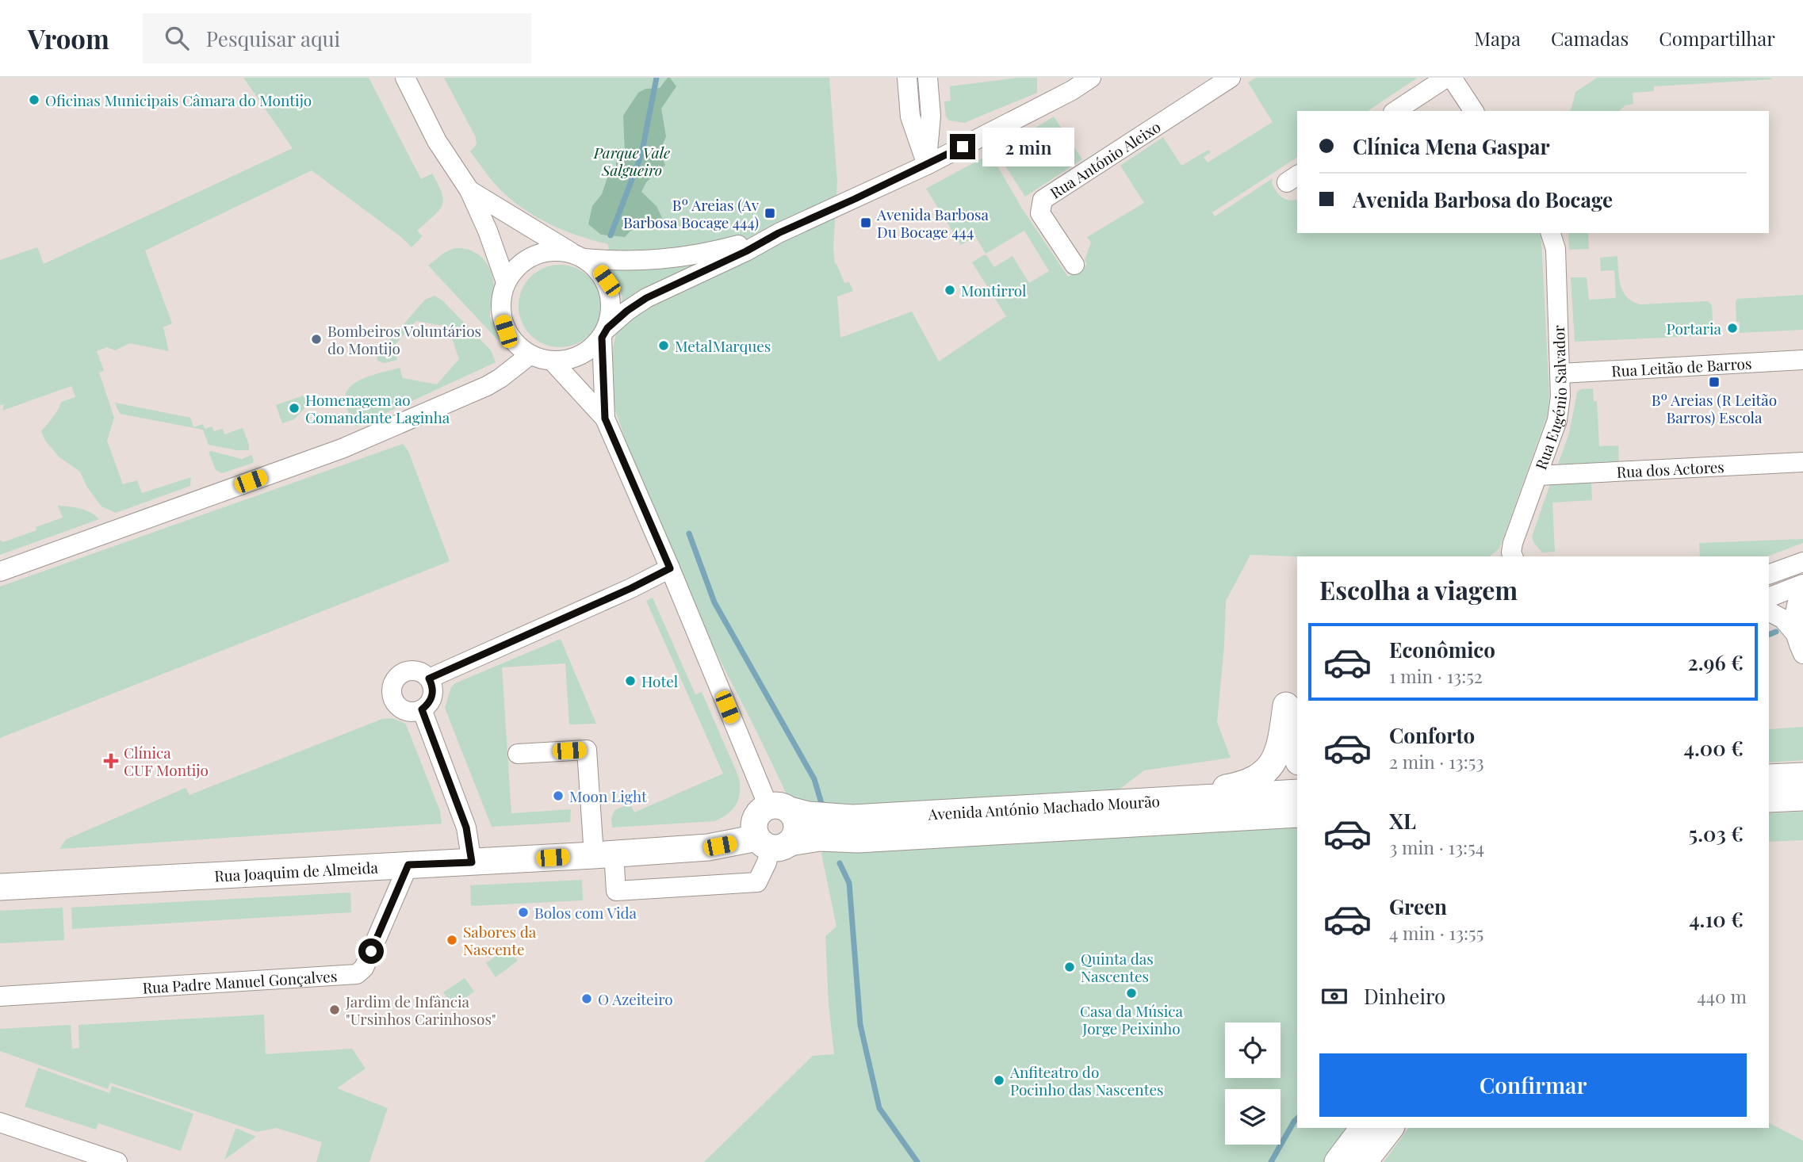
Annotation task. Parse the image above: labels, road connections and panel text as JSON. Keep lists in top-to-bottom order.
{
  "streets": {
    "main road": ["Avenida António Machado Mourão", "Rua Joaquim de Almeida"],
    "street": [
      "Rua António Aleixo",
      "Rua Leitão de Barros",
      "Rua Eugénio Salvador",
      "Rua dos Actores",
      "Rua Padre Manuel Gonçalves"
    ]
  },
  "crossings": [
    ["Rua Leitão de Barros", "Rua Eugénio Salvador"],
    ["Rua Eugénio Salvador", "Rua dos Actores"],
    ["Avenida António Machado Mourão", "Rua Joaquim de Almeida"],
    ["Rua Joaquim de Almeida", "Rua Padre Manuel Gonçalves"]
  ],
  "parks": ["Parque Vale Salgueiro"],
  "places": {
    "other": [
      "Oficinas Municipais Câmara do Montijo",
      "Montirrol",
      "Portaria",
      "Bombeiros Voluntários do Montijo",
      "MetalMarques",
      "Homenagem ao Comandante Laginha",
      "Hotel",
      "Moon Light",
      "Bolos com Vida",
      "Sabores da Nascente",
      "Quinta das Nascentes",
      "Casa da Música Jorge Peixinho",
      "O Azeiteiro",
      "Jardim de Infância \"Ursinhos Carinhosos\"",
      "Anfiteatro do Pocinho das Nascentes"
    ],
    "transit": ["Bº Areias (Av Barbosa Bocage 444)", "Avenida Barbosa Du Bocage 444", "Bº Areias (R Leitão Barros) Escola"],
    "health": ["Clínica CUF Montijo"]
  },
  "page": {
    "header": "Vroom",
    "search": "Pesquisar aqui",
    "nav": ["Mapa", "Camadas", "Compartilhar"],
    "banner": ["Clínica Mena Gaspar", "Avenida Barbosa do Bocage"],
    "bubble": "2 min",
    "heading": "Escolha a viagem",
    "list": [
      {
        "name": "Econômico",
        "note": "1 min · 13:52",
        "value": "2.96 €"
      },
      {
        "name": "Conforto",
        "note": "2 min · 13:53",
        "value": "4.00 €"
      },
      {
        "name": "XL",
        "note": "3 min · 13:54",
        "value": "5.03 €"
      },
      {
        "name": "Green",
        "note": "4 min · 13:55",
        "value": "4.10 €"
      }
    ],
    "pay": ["Dinheiro", "440 m"],
    "buttons": "Confirmar"
  }
}
